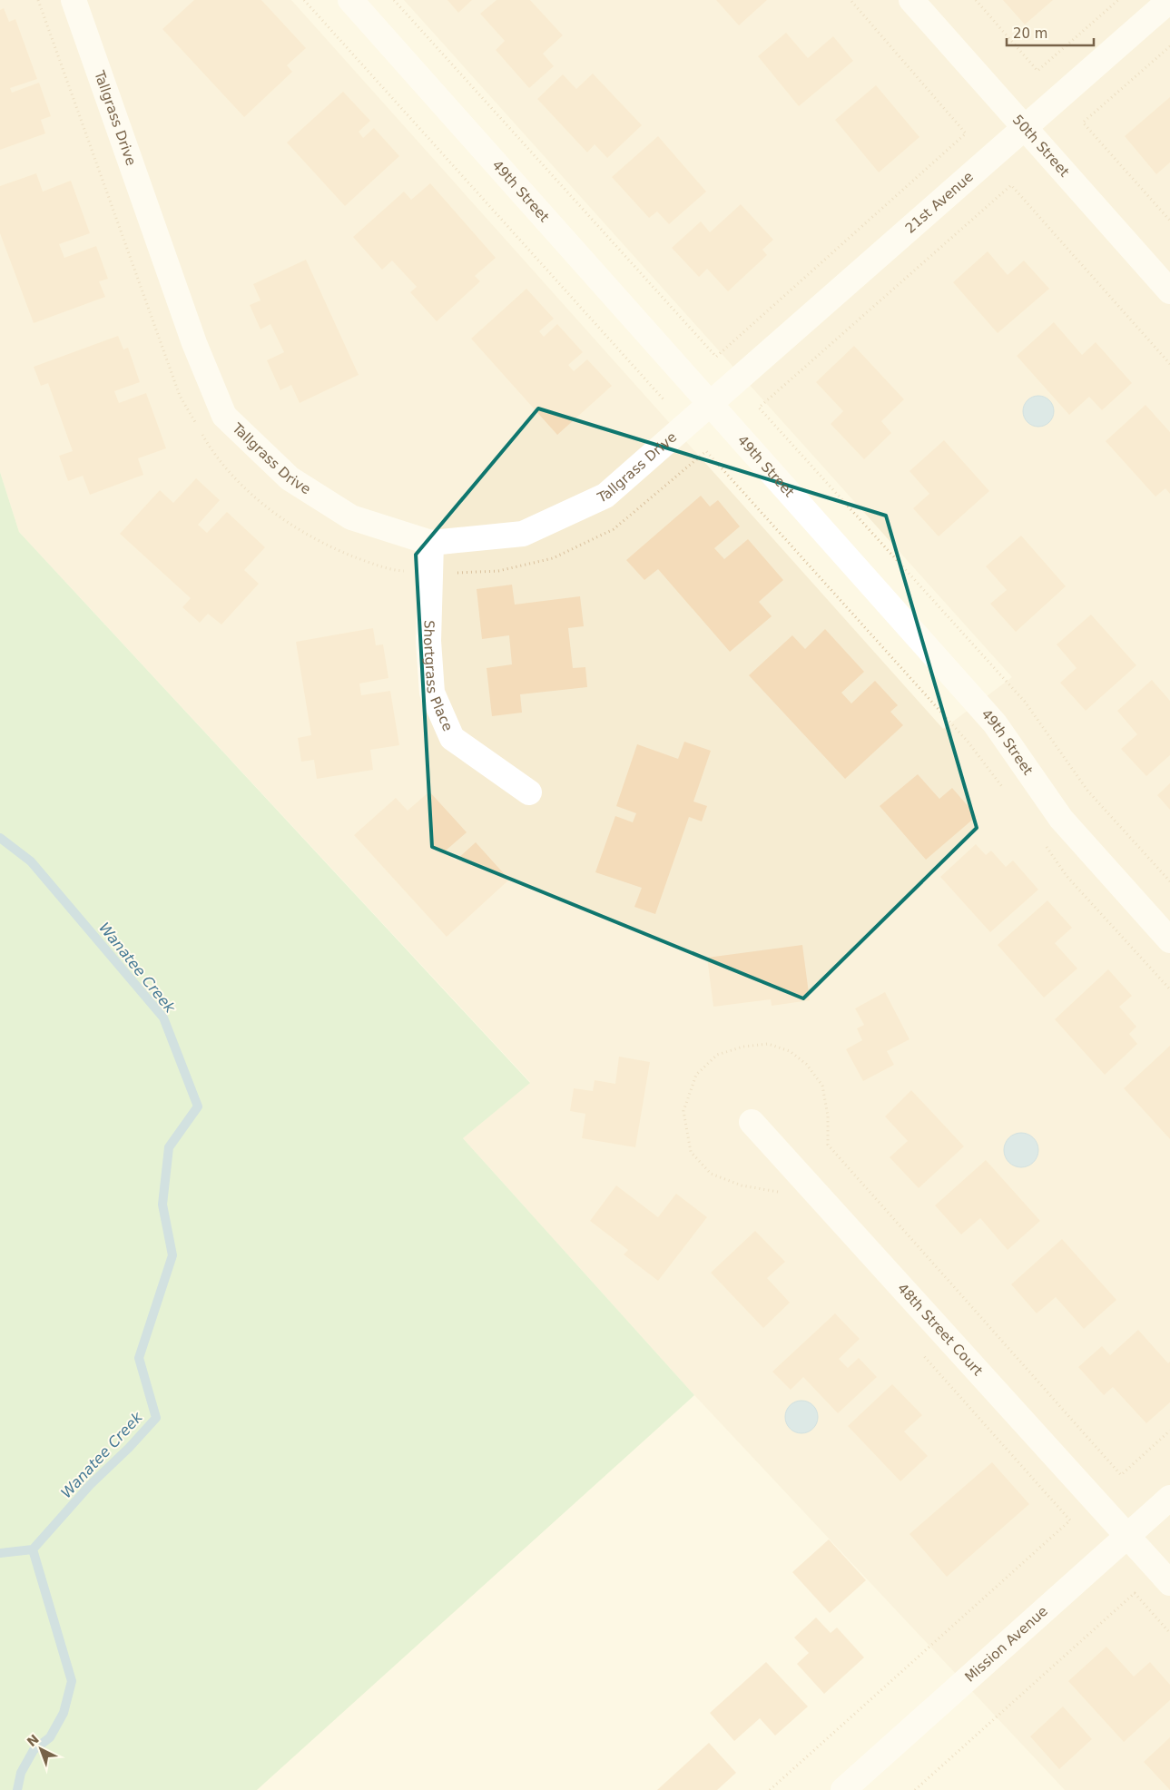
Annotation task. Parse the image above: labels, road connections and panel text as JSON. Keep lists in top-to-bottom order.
{
  "streets": {
    "street": [
      "Tallgrass Drive",
      "50th Street",
      "49th Street",
      "21st Avenue",
      "Shortgrass Place",
      "48th Street Court",
      "Mission Avenue"
    ]
  },
  "crossings": [
    ["Tallgrass Drive", "49th Street"],
    ["Tallgrass Drive", "21st Avenue"],
    ["Tallgrass Drive", "Shortgrass Place"],
    ["50th Street", "21st Avenue"],
    ["49th Street", "21st Avenue"],
    ["48th Street Court", "Mission Avenue"]
  ],
  "water": ["Wanatee Creek"],
  "scale_bar": "20 m",
  "north": "top left"
}
